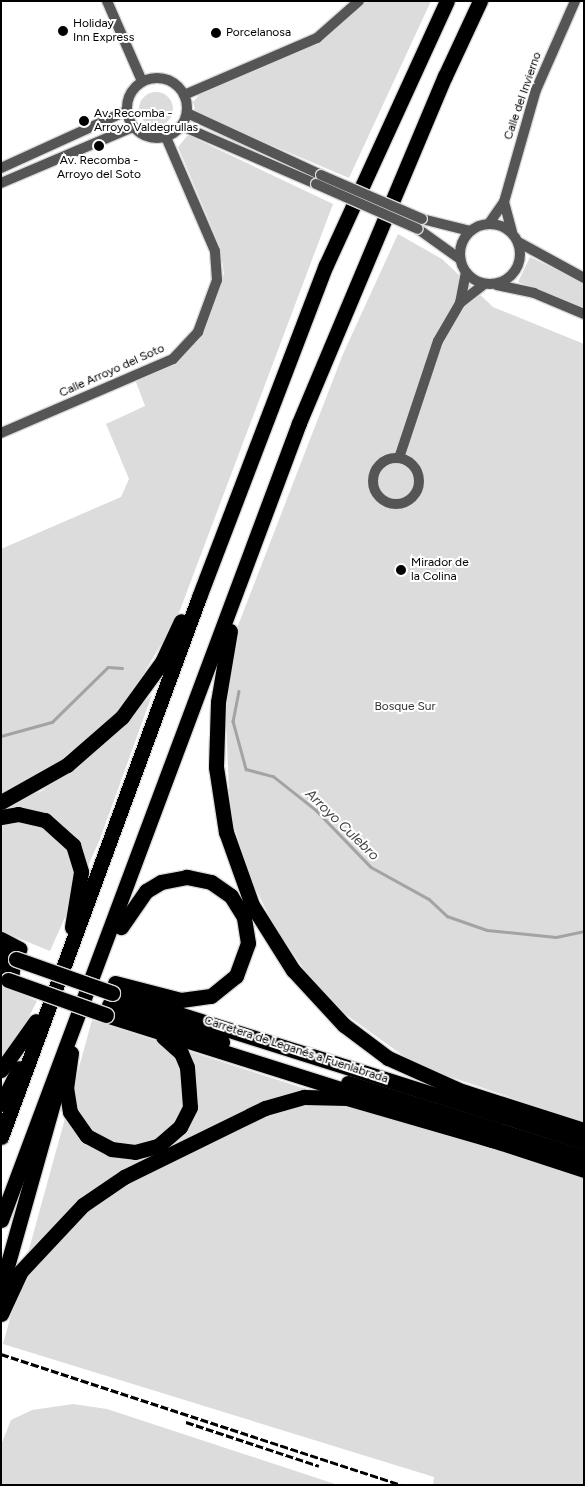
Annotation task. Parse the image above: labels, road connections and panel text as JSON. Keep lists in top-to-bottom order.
{
  "streets": {
    "highway": ["Carretera de Leganés a Fuenlabrada"],
    "street": ["Calle del Invierno", "Calle Arroyo del Soto"]
  },
  "water": ["Arroyo Culebro"],
  "parks": ["Bosque Sur"],
  "places": [
    "Holiday Inn Express",
    "Porcelanosa",
    "Av. Recomba - Arroyo Valdegrullas",
    "Av. Recomba - Arroyo del Soto",
    "Mirador de la Colina"
  ]
}
